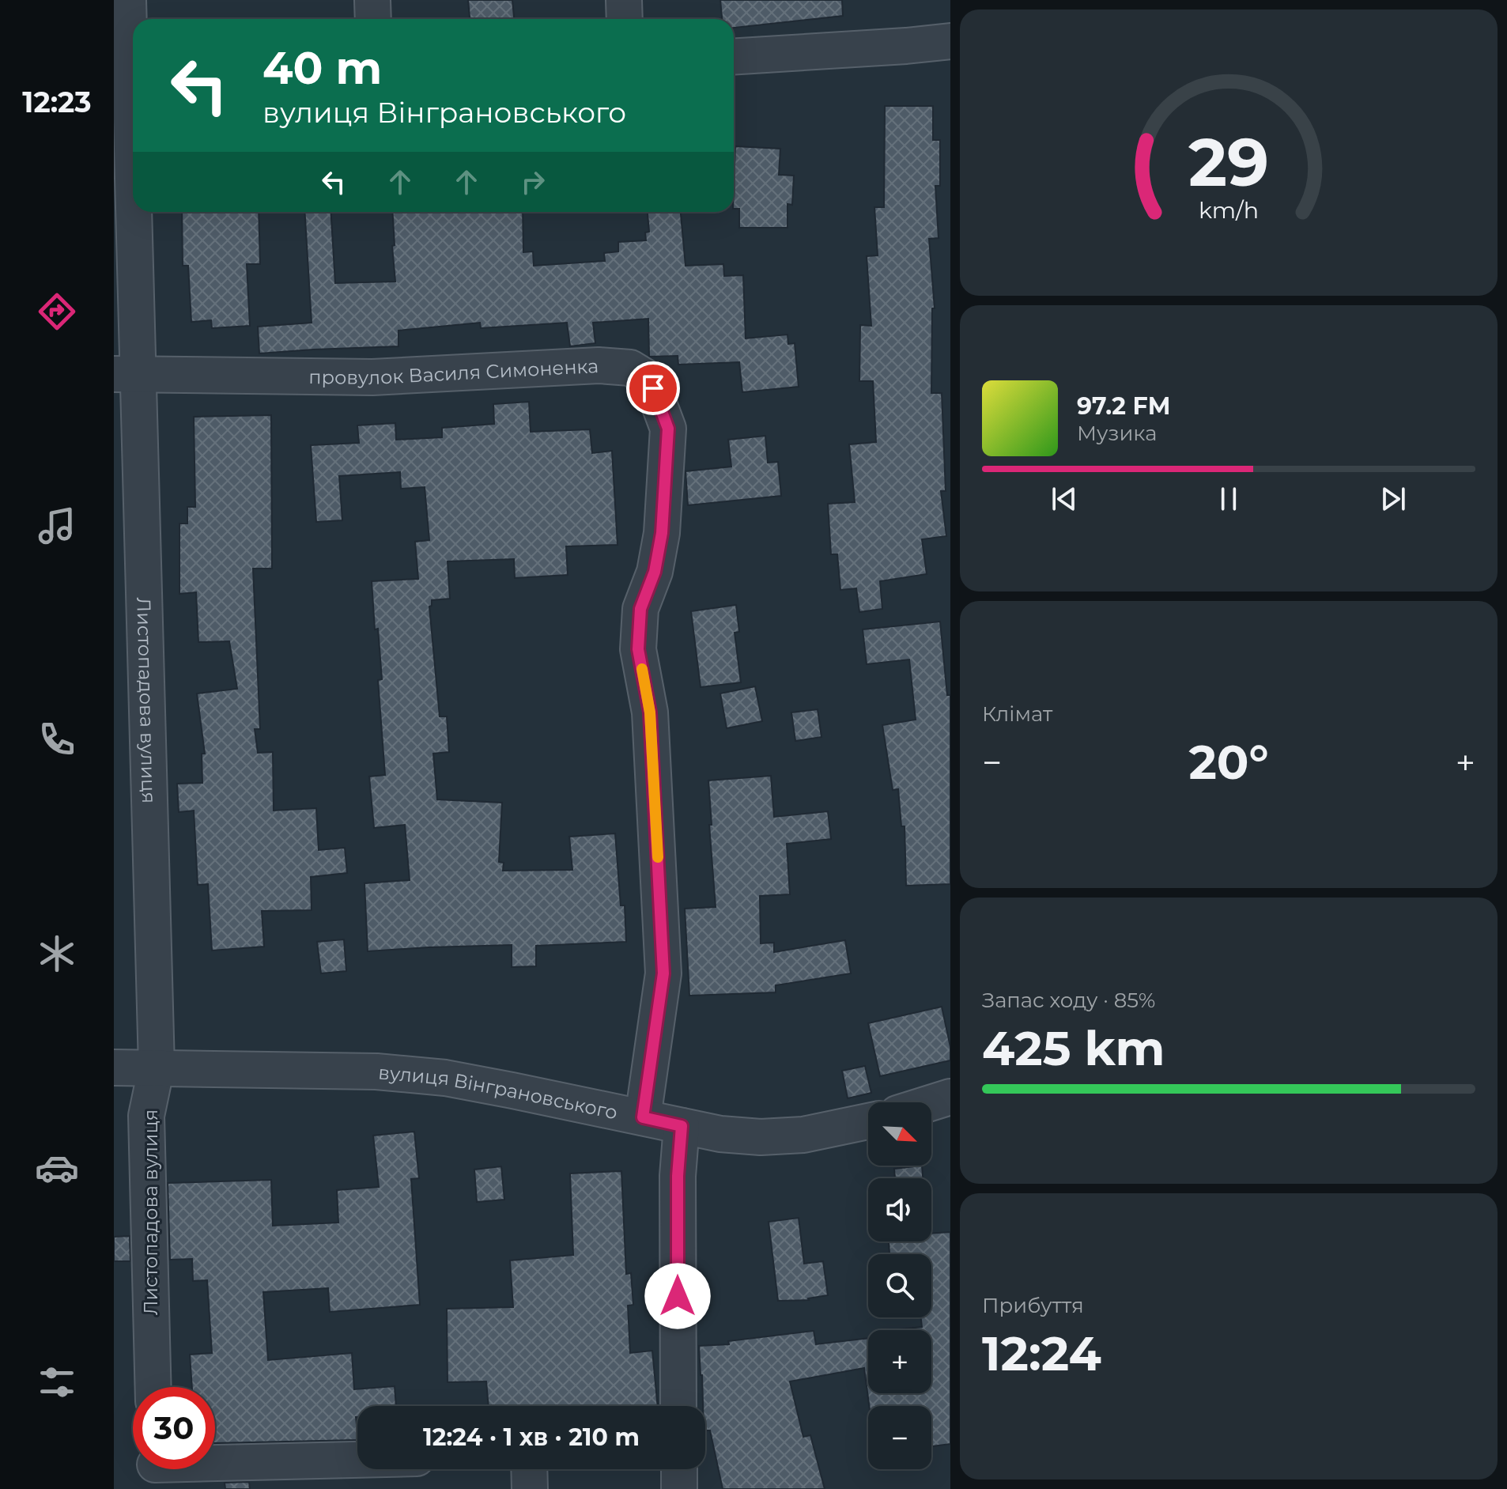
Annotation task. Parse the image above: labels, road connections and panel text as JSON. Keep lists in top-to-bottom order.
{
  "streets": {
    "street": ["провулок Василя Симоненка", "Листопадова вулиця", "вулиця Вінграновського"]
  },
  "crossings": [
    ["провулок Василя Симоненка", "Листопадова вулиця"],
    ["провулок Василя Симоненка", "вулиця Вінграновського"],
    ["Листопадова вулиця", "вулиця Вінграновського"]
  ],
  "north": "bottom right",
  "page": {
    "tabs": "12:23",
    "turn": ["40 m", "вулиця Вінграновського"],
    "song": ["97.2 FM", "Музика"],
    "tile": [
      "Клімат",
      ["Запас ходу · 85%", "425 km"],
      ["Прибуття", "12:24"]
    ],
    "heat": ["−", "20°", "+"],
    "map_buttons": ["+", "−"],
    "limit": "30",
    "trip": "12:24 · 1 хв · 210 m",
    "gauge": ["29", "km/h"]
  }
}
